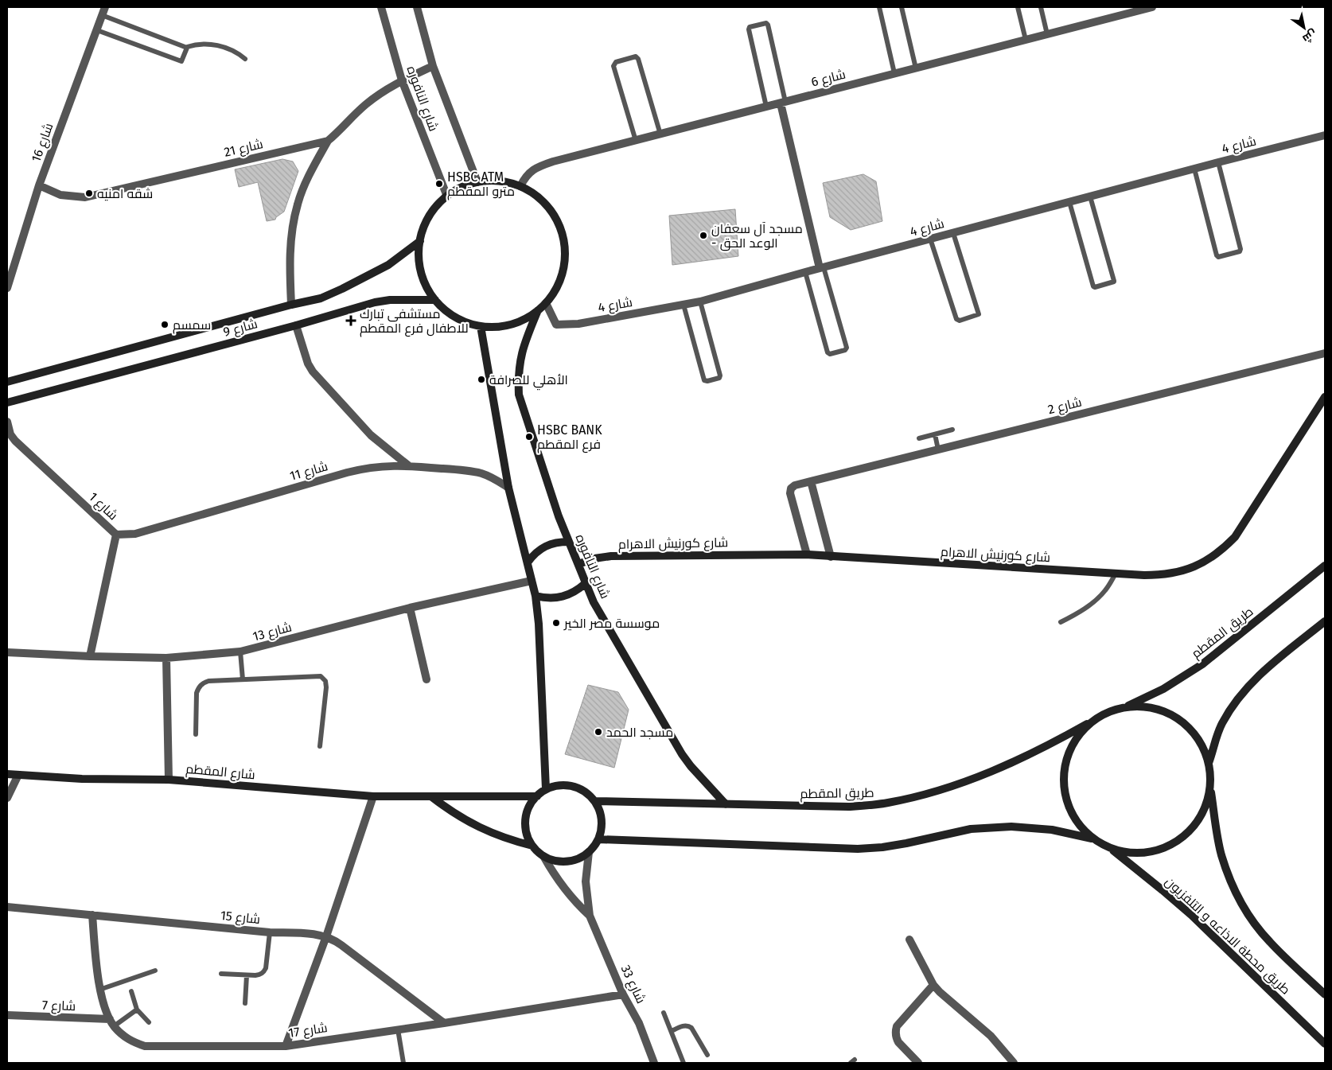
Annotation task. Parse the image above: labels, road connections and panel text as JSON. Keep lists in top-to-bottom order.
{
  "streets": {
    "main road": [
      "شارع النافوره",
      "شارع 9",
      "شارع كورنيش الاهرام",
      "طريق المقطم",
      "شارع المقطم",
      "طريق محطة الاذاعه و التلفزيون"
    ],
    "street": [
      "شارع 6",
      "شارع 16",
      "شارع 4",
      "شارع 21",
      "شارع 2",
      "شارع 11",
      "شارع 1",
      "شارع 13",
      "شارع 15",
      "شارع 33",
      "شارع 7",
      "شارع 17"
    ]
  },
  "crossings": [
    ["شارع النافوره", "شارع 21"],
    ["شارع النافوره", "شارع كورنيش الاهرام"],
    ["شارع النافوره", "شارع 13"],
    ["شارع النافوره", "طريق المقطم"],
    ["شارع 16", "شارع 21"],
    ["شارع 2", "شارع كورنيش الاهرام"],
    ["شارع 11", "شارع 1"],
    ["شارع 1", "شارع 13"],
    ["شارع كورنيش الاهرام", "شارع 13"],
    ["طريق المقطم", "شارع المقطم"],
    ["طريق المقطم", "شارع 33"],
    ["شارع المقطم", "شارع 33"],
    ["شارع 15", "شارع 17"],
    ["شارع 33", "شارع 17"],
    ["شارع 7", "شارع 17"]
  ],
  "places": {
    "other": [
      "HSBC ATM مترو المقطم",
      "شقه امنيه",
      "مسجد آل سعفان - الوعد الحق",
      "سمسم",
      "الأهلي للصرافة",
      "HSBC BANK فرع المقطم",
      "موسسة مصر الخير",
      "مسجد الحمد"
    ],
    "health": ["مستشفى تبارك للاطفال فرع المقطم"]
  },
  "north": "bottom right"
}
